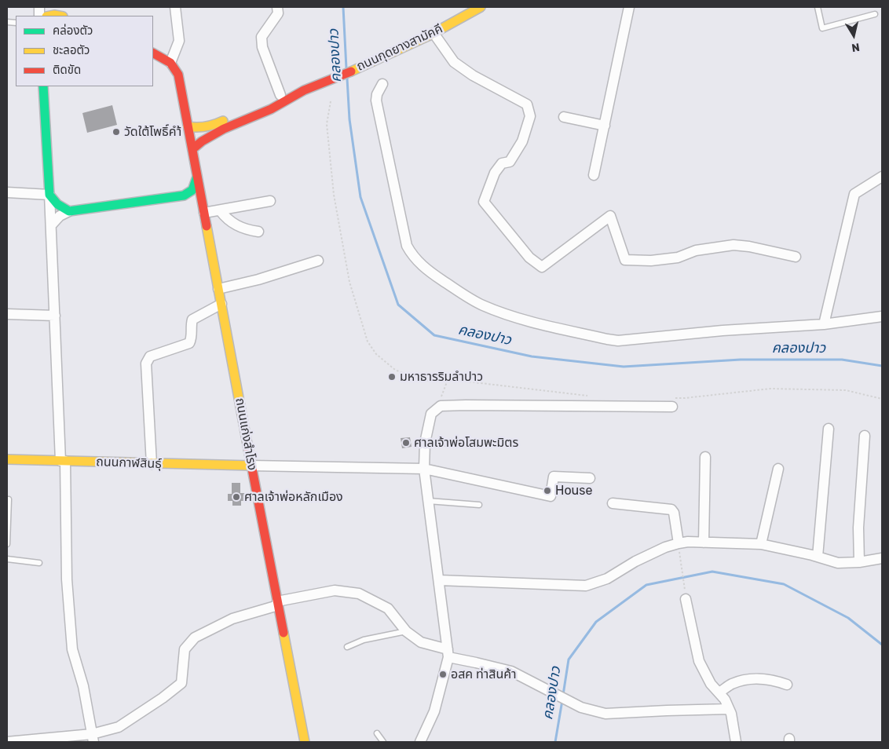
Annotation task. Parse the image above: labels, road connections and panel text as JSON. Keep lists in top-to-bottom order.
{
  "streets": {
    "main road": ["ถนนกุดยางสามัคคี", "ถนนแก่งสำโรง", "ถนนกาฬสินธุ์"]
  },
  "crossings": [
    ["ถนนกุดยางสามัคคี", "ถนนแก่งสำโรง"],
    ["ถนนแก่งสำโรง", "ถนนกาฬสินธุ์"]
  ],
  "water": ["คลองปาว"],
  "places": [
    "วัดใต้โพธิ์คำ้",
    "มหาธารริมลำปาว",
    "ศาลเจ้าพ่อโสมพะมิตร",
    "House",
    "ศาลเจ้าพ่อหลักเมือง",
    "อสค ท่าสินค้า"
  ],
  "legend": ["คล่องตัว", "ชะลอตัว", "ติดขัด"],
  "north": "bottom"
}
